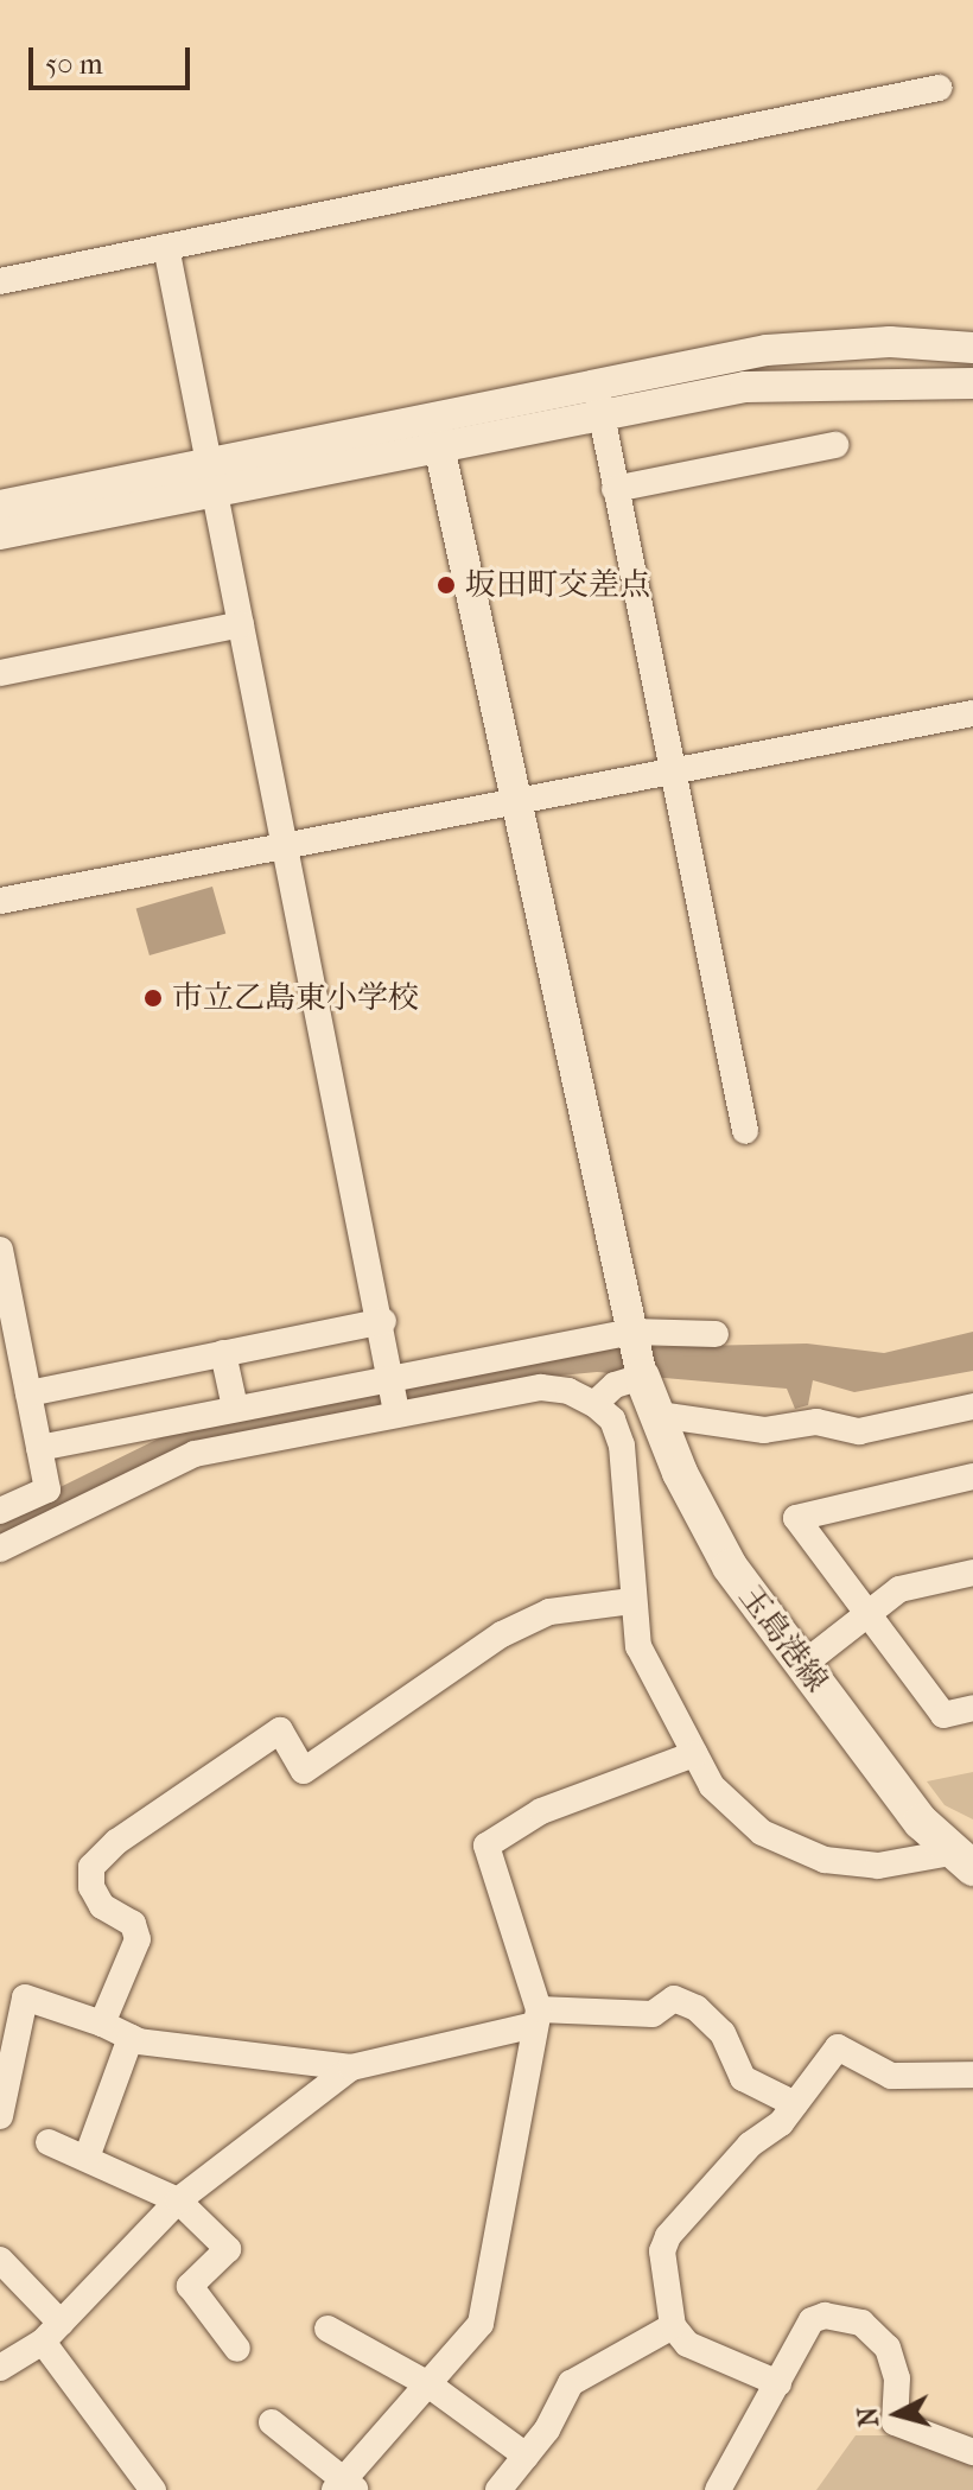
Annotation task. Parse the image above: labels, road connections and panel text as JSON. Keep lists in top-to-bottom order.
{
  "streets": {
    "main road": ["玉島港線"]
  },
  "places": ["坂田町交差点", "市立乙島東小学校"],
  "scale_bar": "50 m",
  "north": "left"
}
